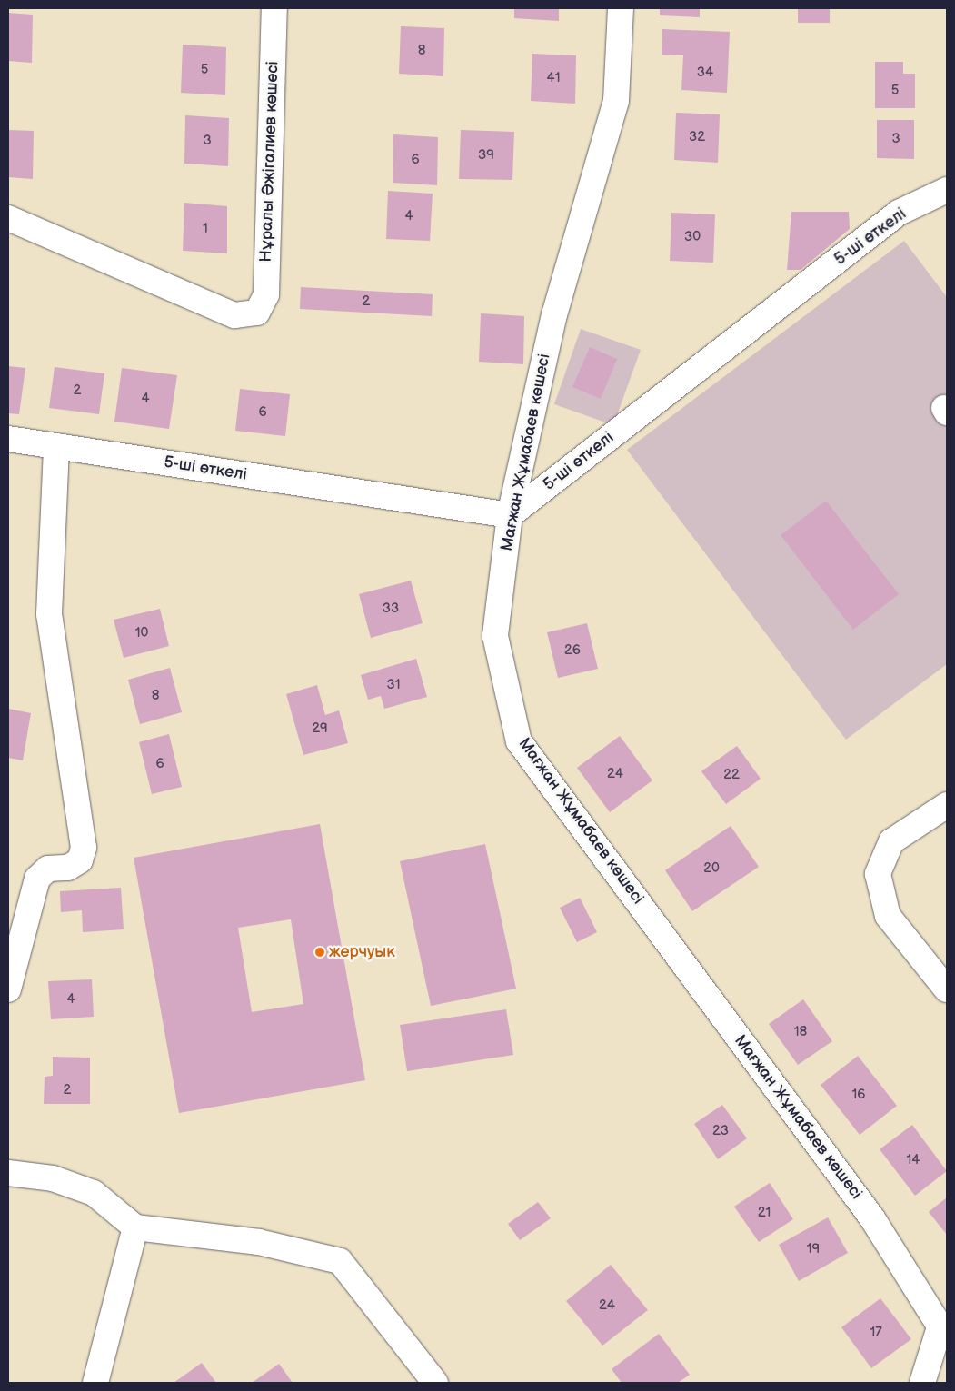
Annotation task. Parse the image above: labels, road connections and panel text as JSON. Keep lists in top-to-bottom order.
{
  "streets": {
    "street": ["Нұралы Әжiгалиев көшесi", "5-ші өткелі", "Мағжан Жұмабаев көшесі"]
  },
  "crossings": [
    ["5-ші өткелі", "Мағжан Жұмабаев көшесі"]
  ],
  "places": ["жерчуык"],
  "house_numbers": [
    "8",
    "5",
    "34",
    "41",
    "5",
    "32",
    "3",
    "3",
    "39",
    "6",
    "4",
    "1",
    "30",
    "2",
    "2",
    "4",
    "6",
    "33",
    "10",
    "26",
    "31",
    "8",
    "29",
    "6",
    "24",
    "22",
    "20",
    "4",
    "18",
    "2",
    "16",
    "23",
    "14",
    "21",
    "19",
    "24",
    "17"
  ]
}
